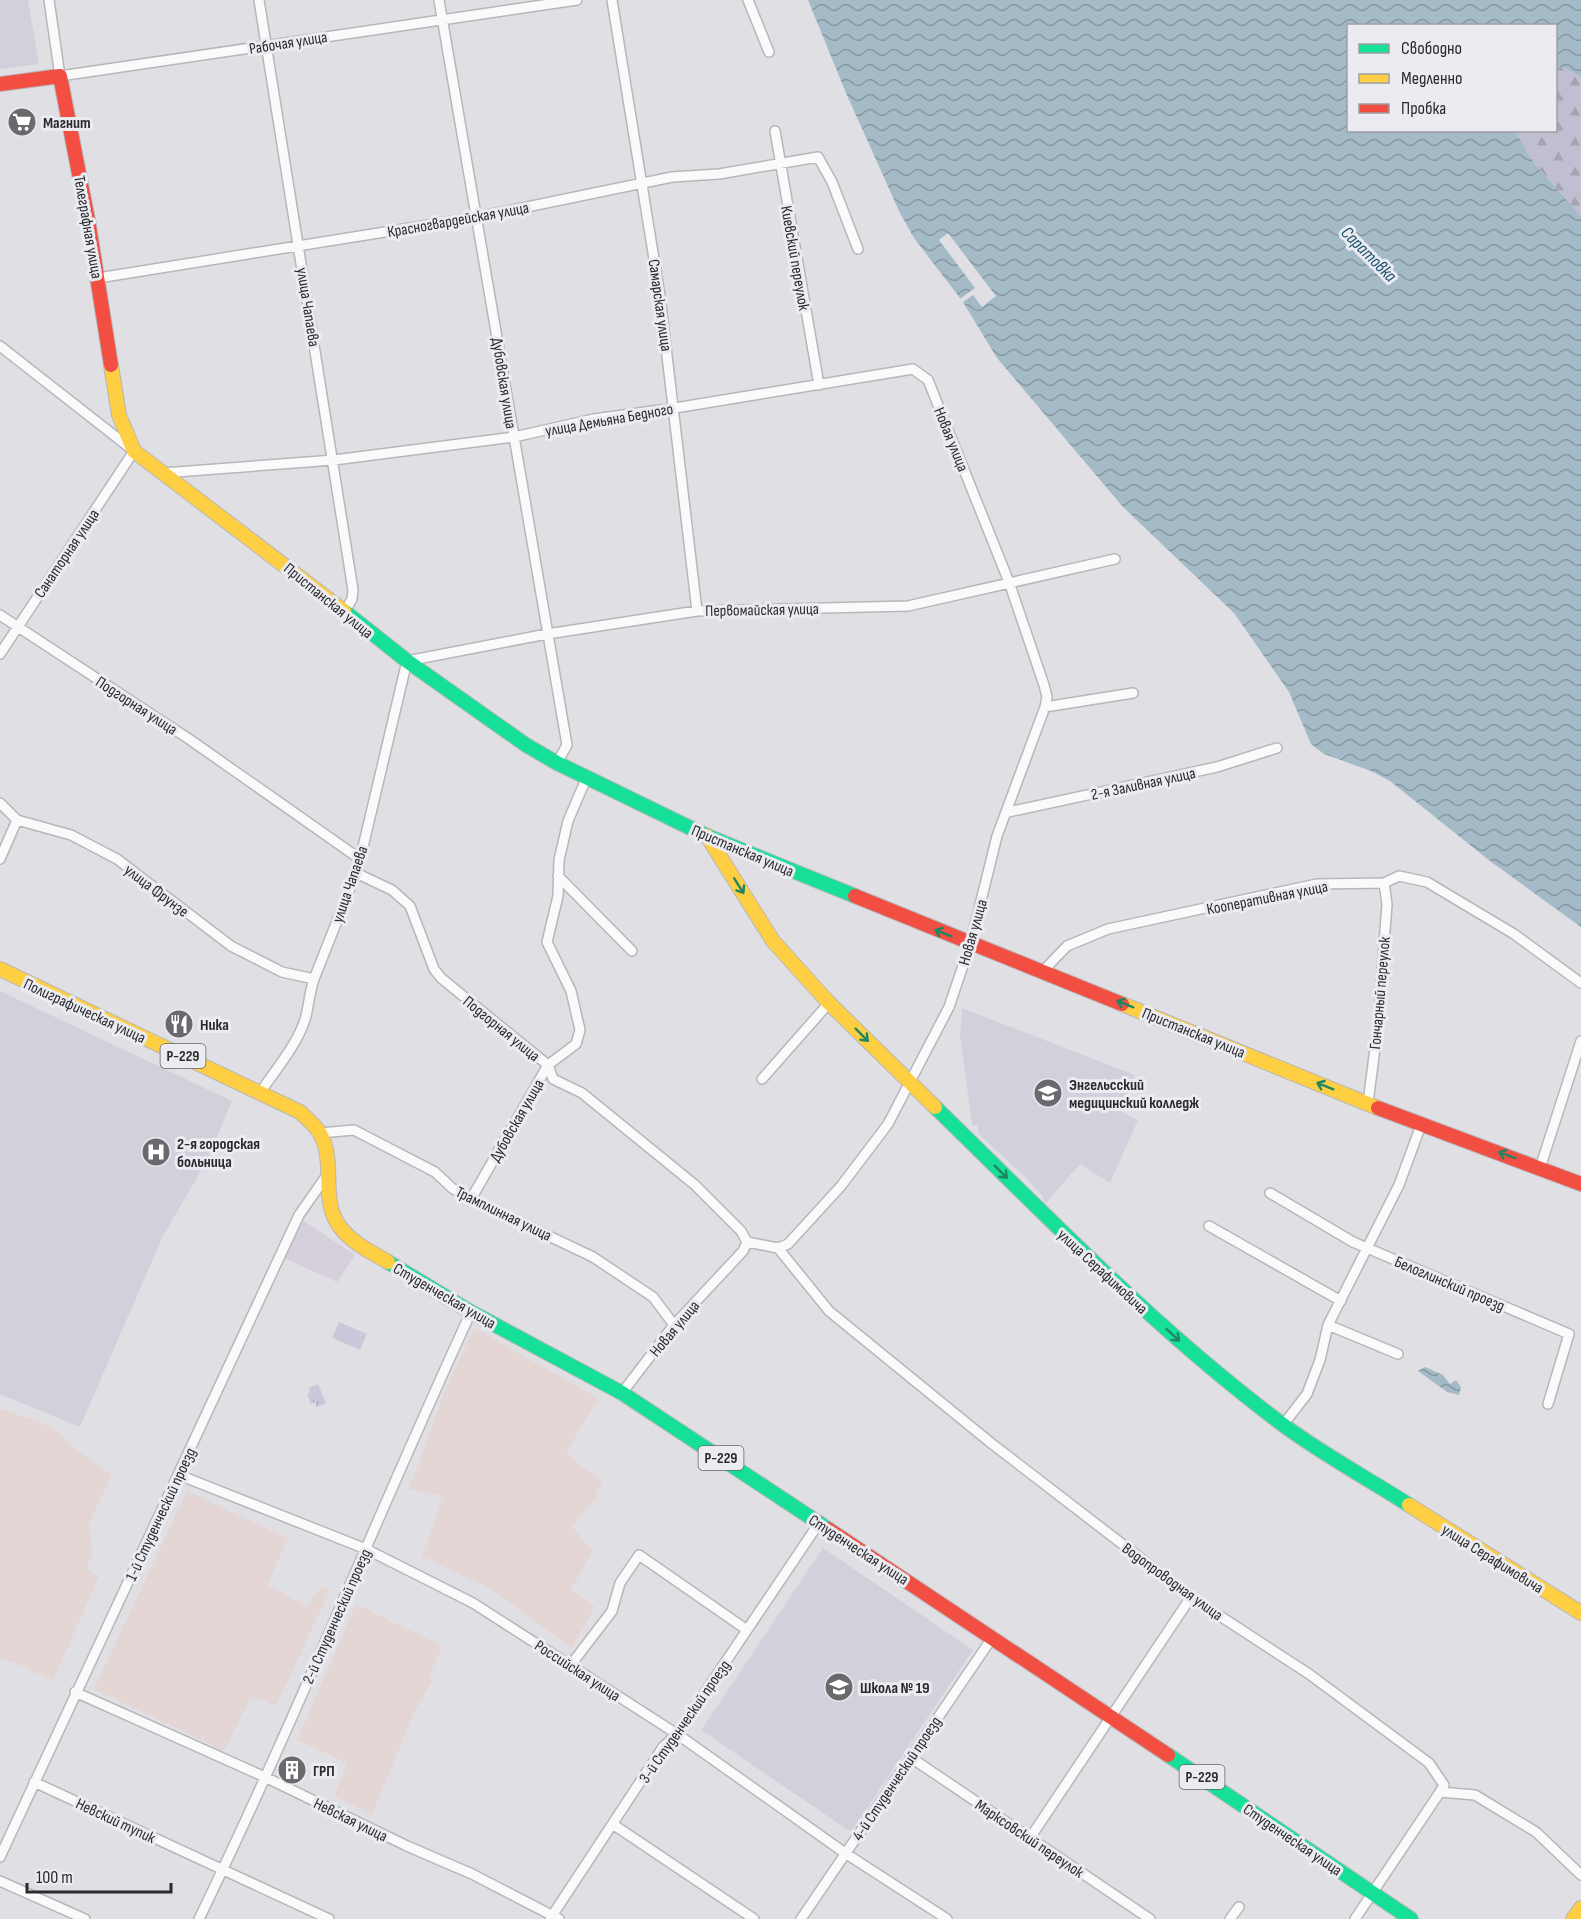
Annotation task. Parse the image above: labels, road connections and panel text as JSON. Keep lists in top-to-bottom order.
{
  "streets": {
    "street": [
      "Рабочая улица",
      "Красногвардейская улица",
      "Телеграфная улица",
      "Киевский переулок",
      "Самарская улица",
      "улица Чапаева",
      "Дубовская улица",
      "улица Демьяна Бедного",
      "Новая улица",
      "Санаторная улица",
      "Пристанская улица",
      "Первомайская улица",
      "Подгорная улица",
      "2-я Заливная улица",
      "улица Фрунзе",
      "Кооперативная улица",
      "Гончарный переулок",
      "Полиграфическая улица",
      "Р-229",
      "Трамплинная улица",
      "улица Серафимовича",
      "Белоглинский проезд",
      "Студенческая улица",
      "1-й Студенческий проезд",
      "Водопроводная улица",
      "2-й Студенческий проезд",
      "Российская улица",
      "3-й Студенческий проезд",
      "4-й Студенческий проезд",
      "Невская улица",
      "Невский тупик",
      "Марксовский переулок"
    ]
  },
  "crossings": [
    ["Рабочая улица", "Телеграфная улица"],
    ["Рабочая улица", "улица Чапаева"],
    ["Рабочая улица", "Дубовская улица"],
    ["Красногвардейская улица", "Телеграфная улица"],
    ["Красногвардейская улица", "Киевский переулок"],
    ["Красногвардейская улица", "Самарская улица"],
    ["Красногвардейская улица", "улица Чапаева"],
    ["Красногвардейская улица", "Дубовская улица"],
    ["Телеграфная улица", "Санаторная улица"],
    ["Телеграфная улица", "Пристанская улица"],
    ["Киевский переулок", "улица Демьяна Бедного"],
    ["Самарская улица", "улица Демьяна Бедного"],
    ["Самарская улица", "Первомайская улица"],
    ["улица Чапаева", "улица Демьяна Бедного"],
    ["улица Чапаева", "Пристанская улица"],
    ["улица Чапаева", "Первомайская улица"],
    ["улица Чапаева", "Подгорная улица"],
    ["улица Чапаева", "улица Фрунзе"],
    ["улица Чапаева", "Полиграфическая улица"],
    ["Дубовская улица", "улица Демьяна Бедного"],
    ["Дубовская улица", "Пристанская улица"],
    ["Дубовская улица", "Первомайская улица"],
    ["Дубовская улица", "Подгорная улица"],
    ["Дубовская улица", "Трамплинная улица"],
    ["улица Демьяна Бедного", "Новая улица"],
    ["улица Демьяна Бедного", "Пристанская улица"],
    ["Новая улица", "Пристанская улица"],
    ["Новая улица", "Первомайская улица"],
    ["Новая улица", "Подгорная улица"],
    ["Новая улица", "2-я Заливная улица"],
    ["Новая улица", "Трамплинная улица"],
    ["Новая улица", "улица Серафимовича"],
    ["Новая улица", "Студенческая улица"],
    ["Новая улица", "Водопроводная улица"],
    ["Санаторная улица", "Пристанская улица"],
    ["Санаторная улица", "Подгорная улица"],
    ["Пристанская улица", "Первомайская улица"],
    ["Пристанская улица", "Кооперативная улица"],
    ["Пристанская улица", "Гончарный переулок"],
    ["Пристанская улица", "улица Серафимовича"],
    ["Кооперативная улица", "Гончарный переулок"],
    ["Полиграфическая улица", "Р-229"],
    ["Полиграфическая улица", "Трамплинная улица"],
    ["Р-229", "Трамплинная улица"],
    ["Р-229", "Студенческая улица"],
    ["Р-229", "1-й Студенческий проезд"],
    ["Студенческая улица", "1-й Студенческий проезд"],
    ["Студенческая улица", "2-й Студенческий проезд"],
    ["Студенческая улица", "3-й Студенческий проезд"],
    ["Студенческая улица", "4-й Студенческий проезд"],
    ["1-й Студенческий проезд", "Российская улица"],
    ["1-й Студенческий проезд", "Невская улица"],
    ["1-й Студенческий проезд", "Невский тупик"],
    ["2-й Студенческий проезд", "Российская улица"],
    ["2-й Студенческий проезд", "Невская улица"],
    ["2-й Студенческий проезд", "Невский тупик"],
    ["Российская улица", "3-й Студенческий проезд"],
    ["Российская улица", "4-й Студенческий проезд"],
    ["3-й Студенческий проезд", "Невская улица"],
    ["4-й Студенческий проезд", "Марксовский переулок"]
  ],
  "one_way": ["Пристанская улица", "улица Серафимовича"],
  "water": ["Саратовка"],
  "places": {
    "supermarket": ["Магнит"],
    "restaurant": ["Ника"],
    "school or university": ["Энгельсский медицинский колледж", "Школа № 19"],
    "hospital": ["2-я городская больница"],
    "building": ["ГРП"]
  },
  "legend": ["Свободно", "Медленно", "Пробка"],
  "scale_bar": "100 m"
}
